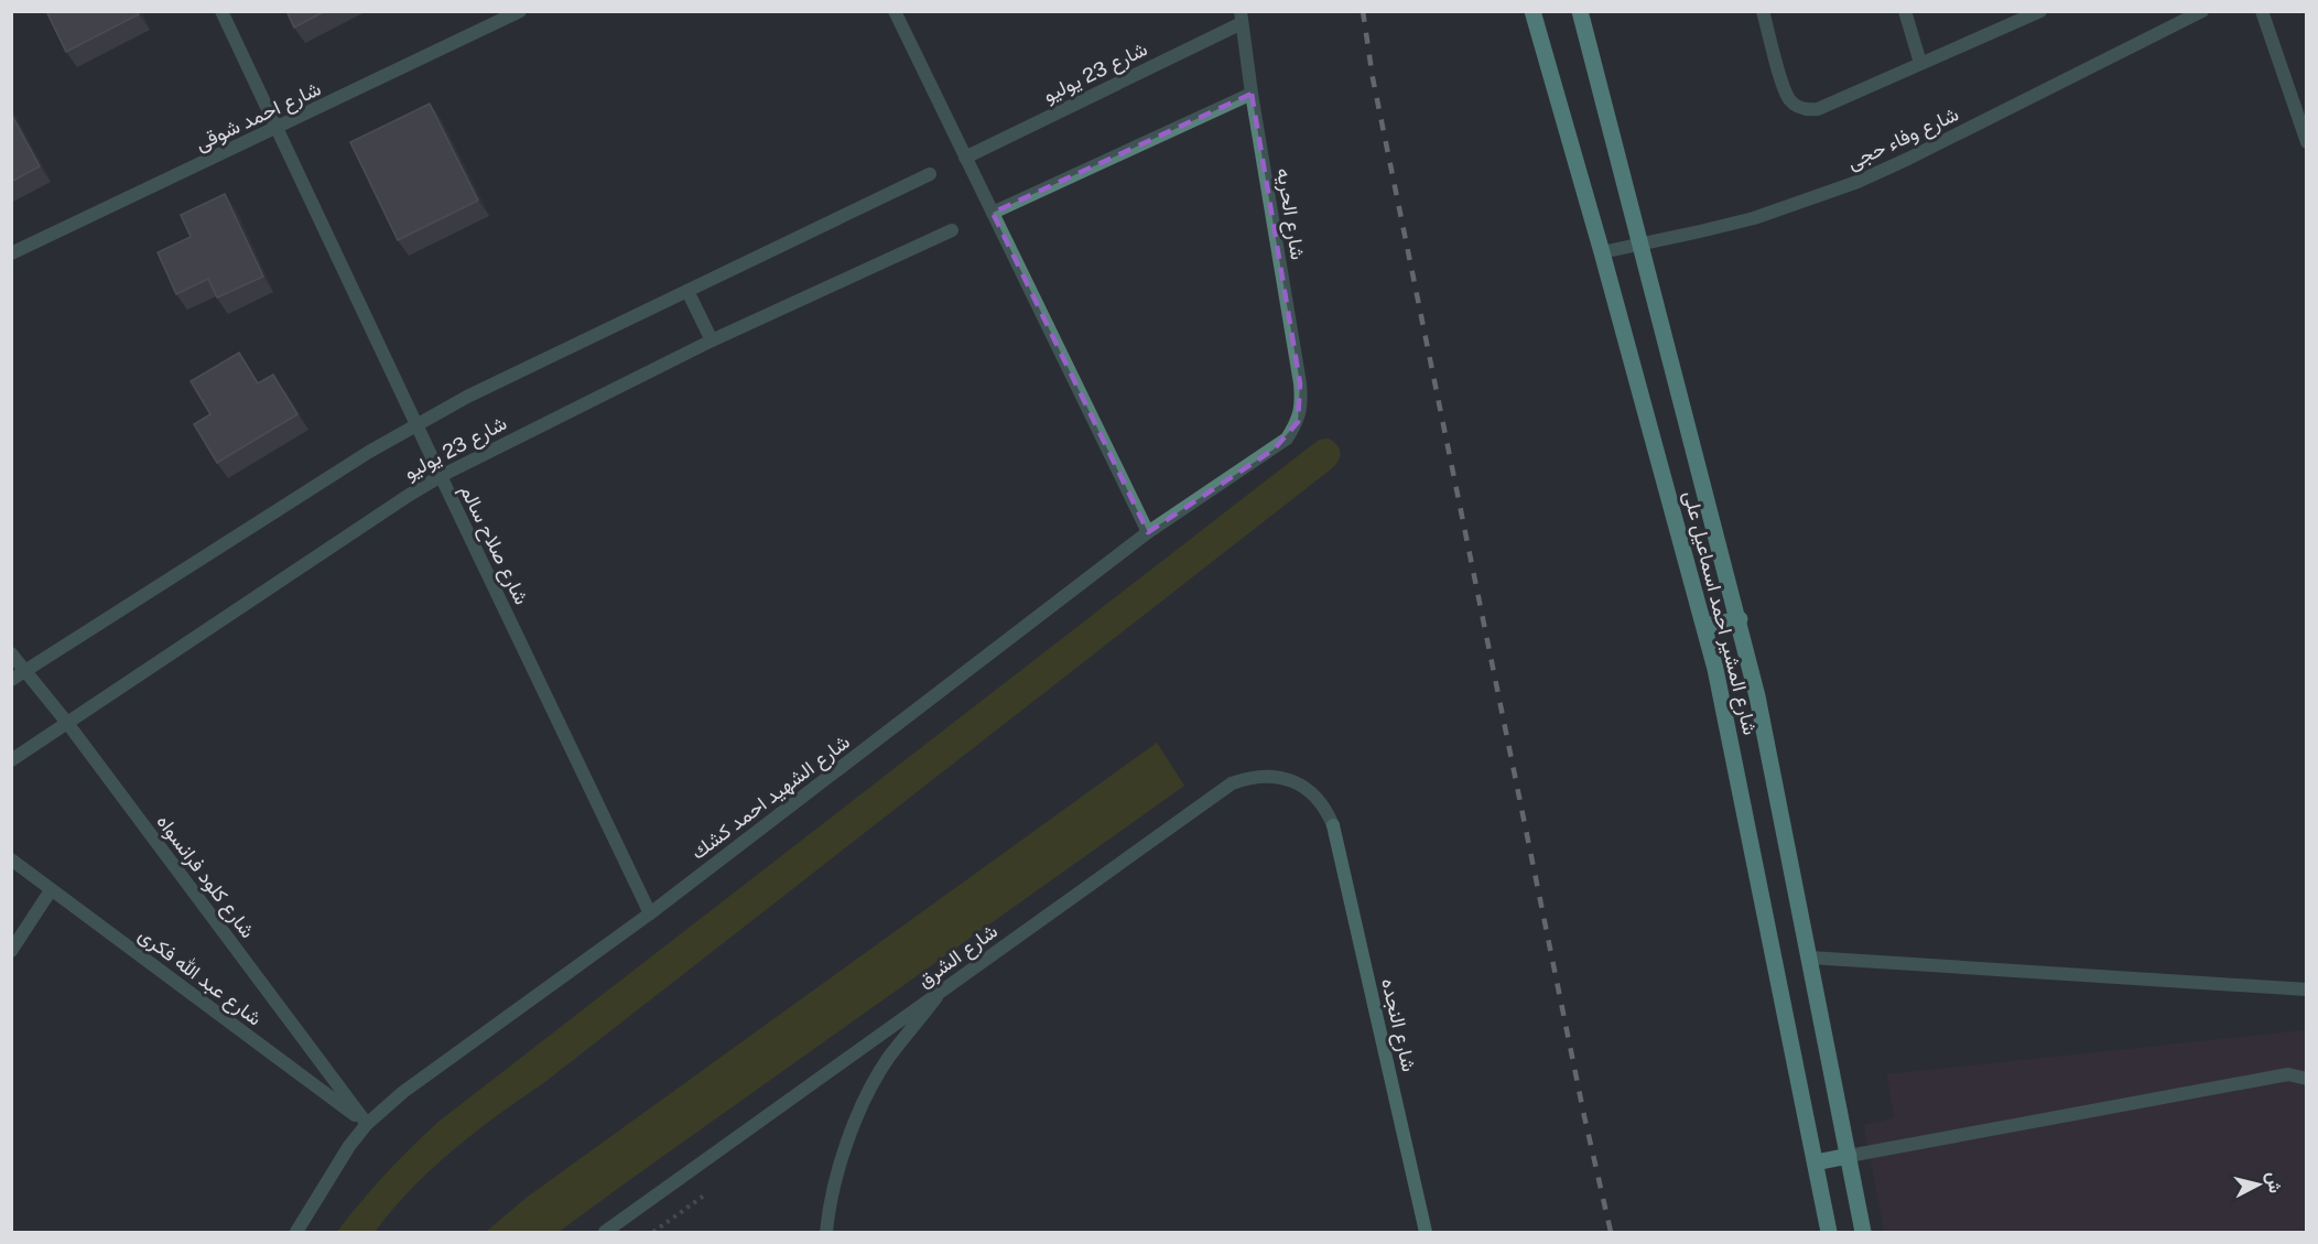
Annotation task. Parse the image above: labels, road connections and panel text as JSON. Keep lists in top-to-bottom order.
{
  "streets": {
    "main road": ["شارع المشير احمد اسماعيل على"],
    "street": [
      "شارع 23 يوليو",
      "شارع احمد شوقى",
      "شارع وفاء حجى",
      "شارع الحريه",
      "شارع صلاح سالم",
      "شارع الشهيد احمد كشك",
      "شارع كلود فرانسواه",
      "شارع الشرق",
      "شارع عبد الله فكرى",
      "شارع النجده"
    ]
  },
  "crossings": [
    ["شارع 23 يوليو", "شارع الحريه"],
    ["شارع 23 يوليو", "شارع صلاح سالم"],
    ["شارع 23 يوليو", "شارع كلود فرانسواه"],
    ["شارع احمد شوقى", "شارع صلاح سالم"],
    ["شارع وفاء حجى", "شارع المشير احمد اسماعيل على"],
    ["شارع الحريه", "شارع الشهيد احمد كشك"],
    ["شارع صلاح سالم", "شارع الشهيد احمد كشك"],
    ["شارع الشهيد احمد كشك", "شارع كلود فرانسواه"],
    ["شارع الشهيد احمد كشك", "شارع عبد الله فكرى"],
    ["شارع كلود فرانسواه", "شارع عبد الله فكرى"],
    ["شارع الشرق", "شارع النجده"]
  ],
  "north": "right"
}
